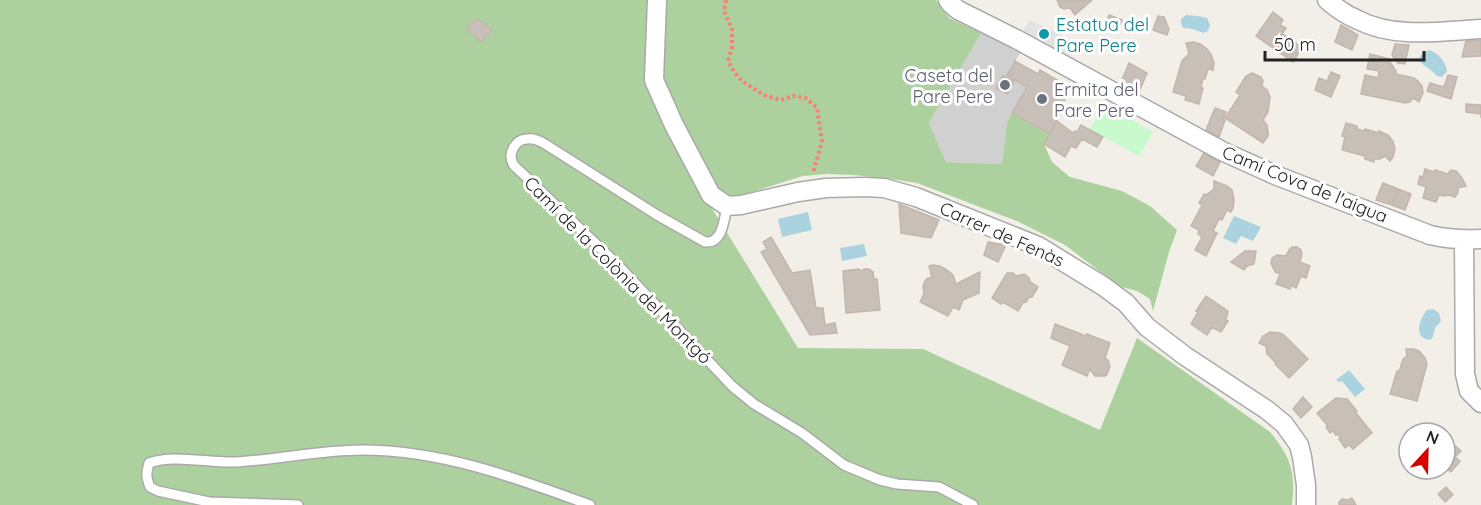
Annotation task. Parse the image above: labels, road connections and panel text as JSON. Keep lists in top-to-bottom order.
{
  "streets": {
    "street": ["Camí Cova de l'aigua", "Carrer de Fenàs"],
    "lane": ["Camí de la Colònia del Montgó"]
  },
  "crossings": [
    ["Carrer de Fenàs", "Camí de la Colònia del Montgó"]
  ],
  "places": ["Estatua del Pare Pere", "Caseta del Pare Pere", "Ermita del Pare Pere"],
  "scale_bar": "50 m",
  "north": "top"
}
